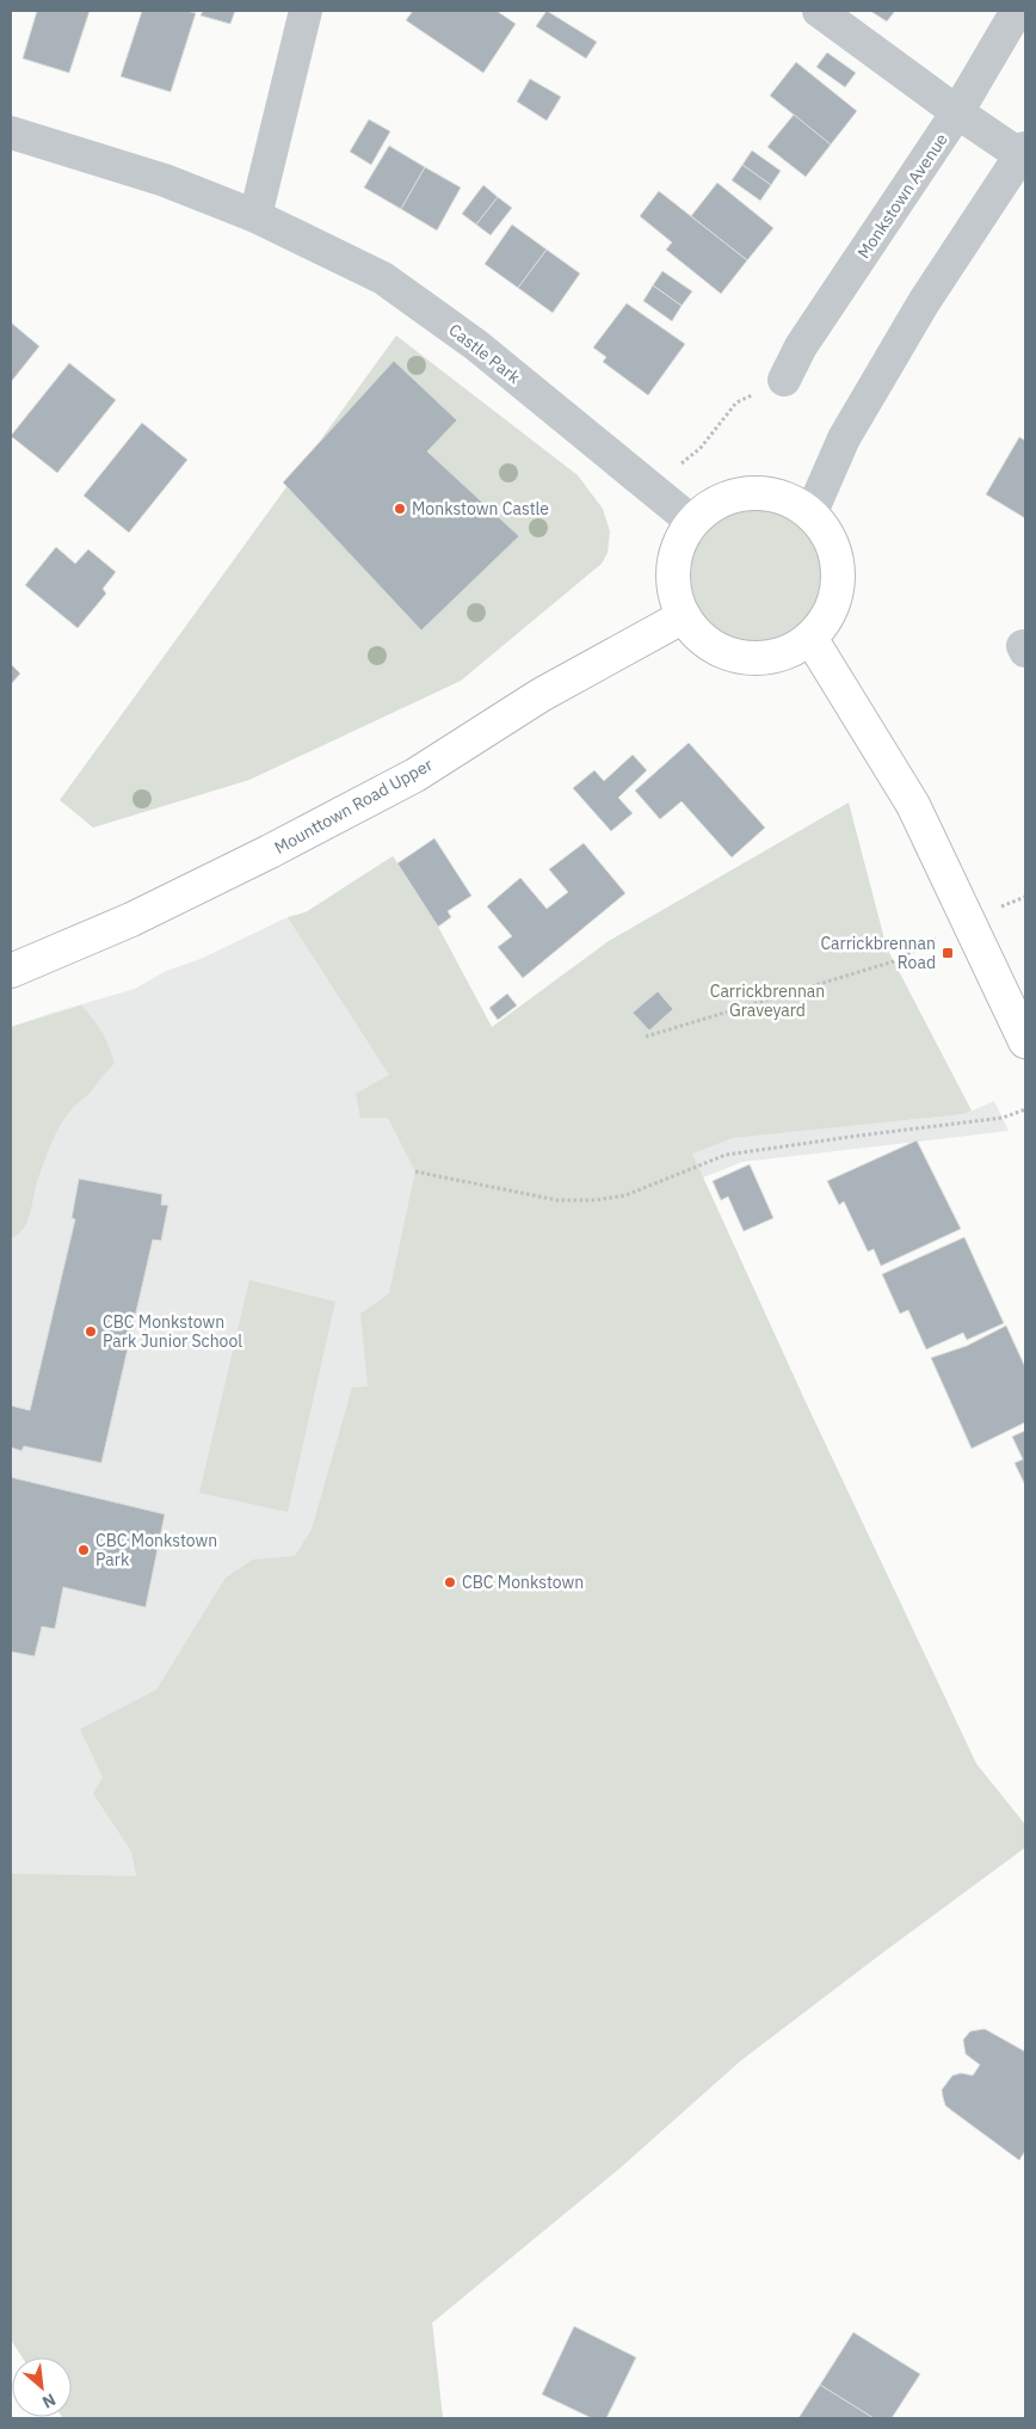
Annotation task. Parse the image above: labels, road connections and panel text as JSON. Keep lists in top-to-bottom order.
{
  "streets": {
    "main road": ["Mounttown Road Upper"],
    "street": ["Monkstown Avenue", "Castle Park"]
  },
  "crossings": [
    ["Castle Park", "Mounttown Road Upper"]
  ],
  "parks": ["Carrickbrennan Graveyard"],
  "places": {
    "other": [
      "Monkstown Castle",
      "CBC Monkstown Park Junior School",
      "CBC Monkstown Park",
      "CBC Monkstown"
    ],
    "transit": ["Carrickbrennan Road"]
  },
  "north": "bottom right"
}
